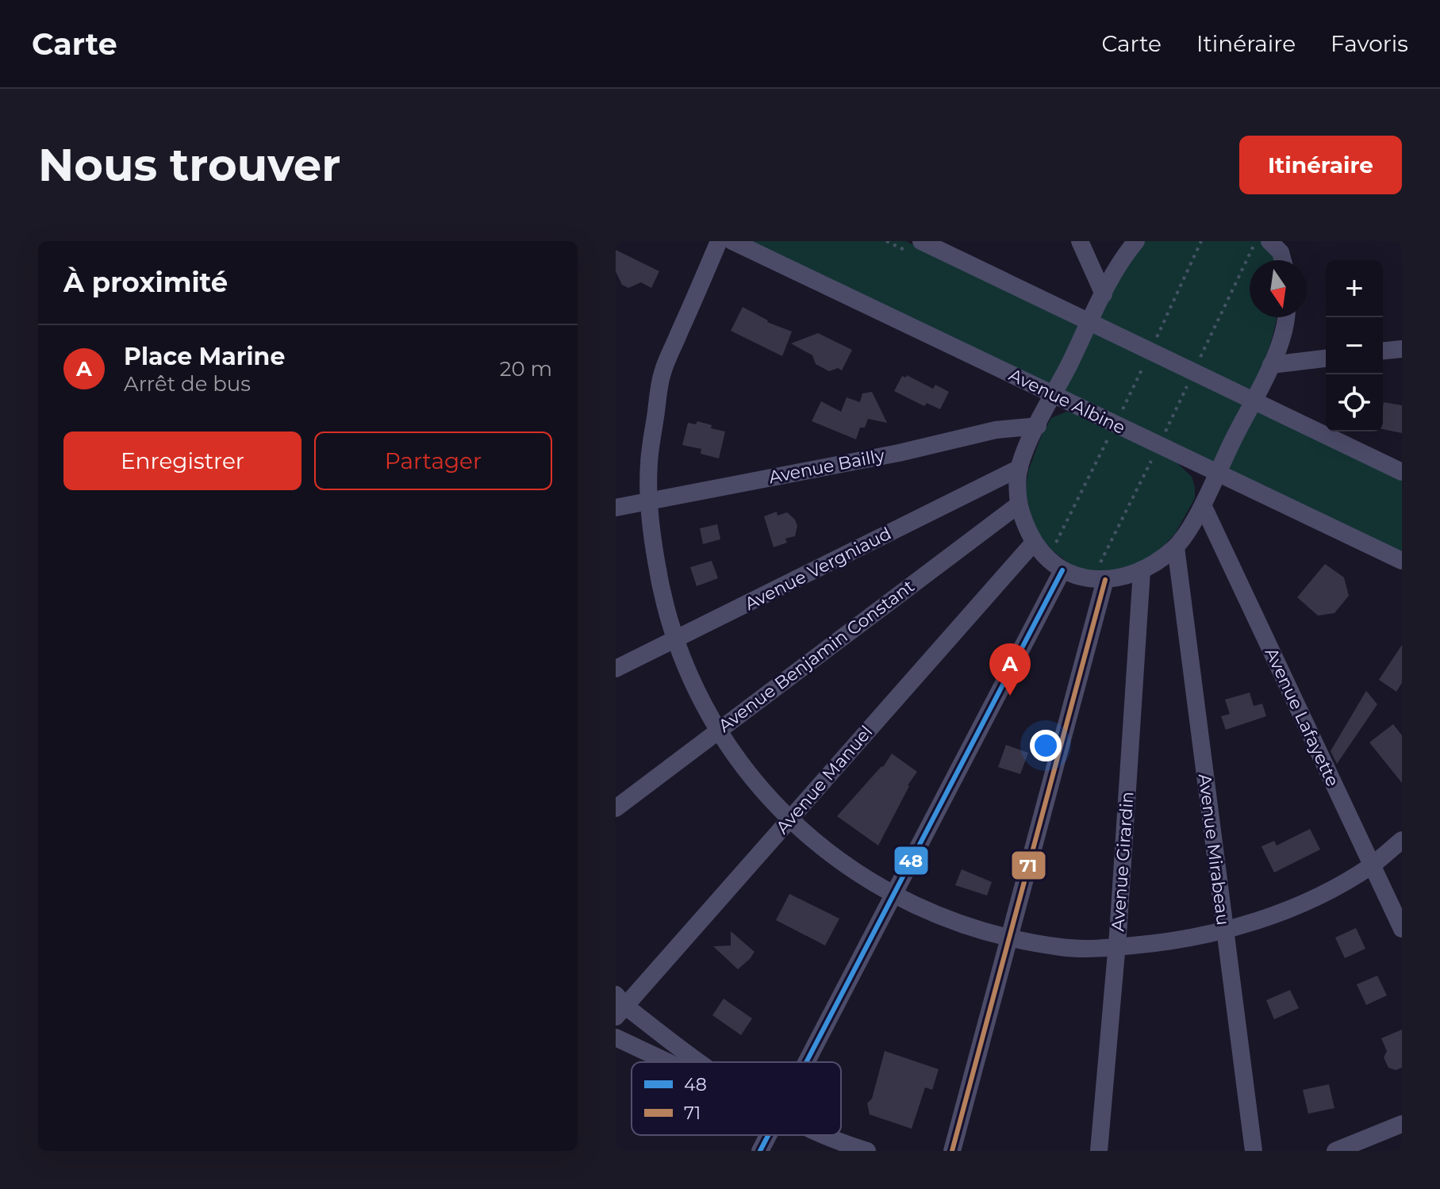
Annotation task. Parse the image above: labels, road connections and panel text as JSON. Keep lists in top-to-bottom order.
{
  "streets": {
    "street": [
      "Avenue Albine",
      "Avenue Bailly",
      "Avenue Vergniaud",
      "Avenue Benjamin Constant",
      "Avenue Lafayette",
      "Avenue Manuel",
      "Avenue Mirabeau",
      "Avenue Girardin"
    ]
  },
  "lines": ["transit line 48", "transit line 71"],
  "legend": ["48", "71"],
  "north": "bottom",
  "page": {
    "header": "Carte",
    "nav": ["Carte", "Itinéraire", "Favoris"],
    "buttons": [
      "Itinéraire",
      ["Enregistrer", "Partager"]
    ],
    "title": "Nous trouver",
    "heading": "À proximité",
    "map_buttons": ["+", "−"],
    "list": [
      {
        "mark": "A",
        "name": "Place Marine",
        "note": "Arrêt de bus",
        "value": "20 m"
      }
    ],
    "pins": "A"
  }
}
